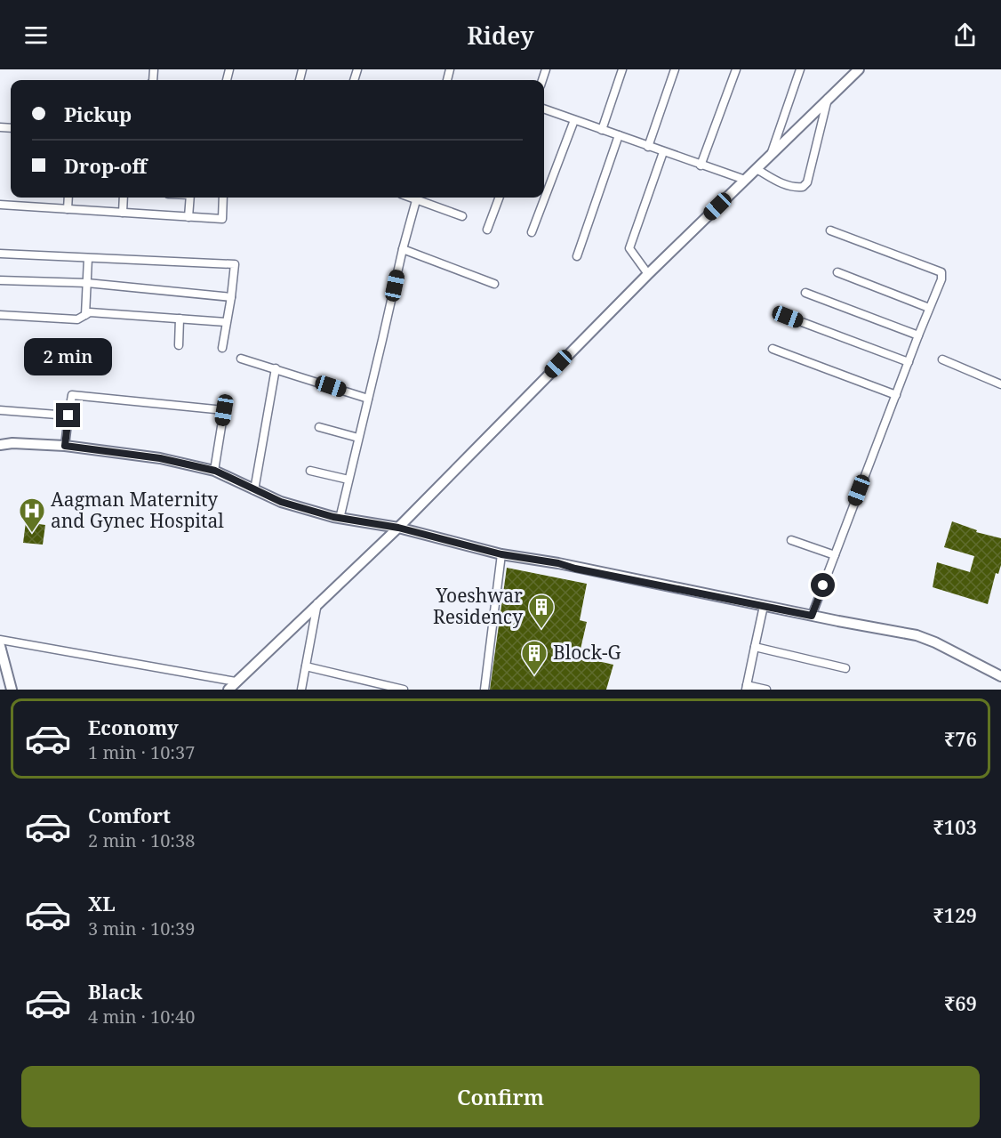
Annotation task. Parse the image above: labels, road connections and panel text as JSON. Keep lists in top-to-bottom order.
{
  "places": {
    "hospital": ["Aagman Maternity and Gynec Hospital"],
    "building": ["Yoeshwar Residency", "Block-G"]
  },
  "page": {
    "header": "Ridey",
    "banner": ["Pickup", "Drop-off"],
    "bubble": "2 min",
    "list": [
      {
        "name": "Economy",
        "note": "1 min · 10:37",
        "value": "₹76"
      },
      {
        "name": "Comfort",
        "note": "2 min · 10:38",
        "value": "₹103"
      },
      {
        "name": "XL",
        "note": "3 min · 10:39",
        "value": "₹129"
      },
      {
        "name": "Black",
        "note": "4 min · 10:40",
        "value": "₹69"
      }
    ],
    "buttons": "Confirm"
  }
}
